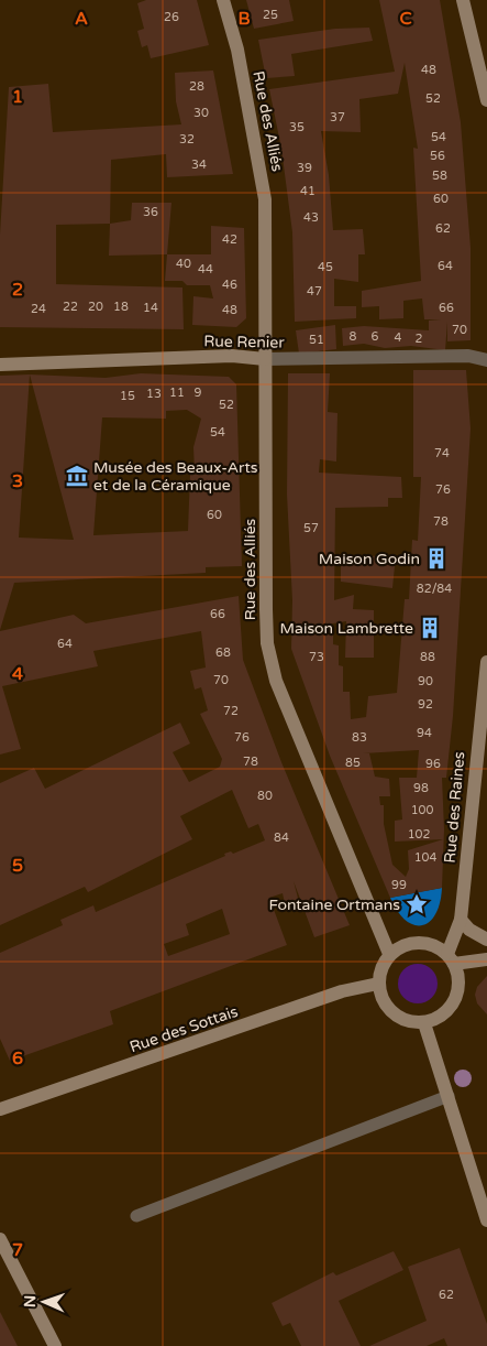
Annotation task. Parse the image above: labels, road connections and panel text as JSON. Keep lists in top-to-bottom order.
{
  "streets": {
    "street": [
      "Rue des Alliés",
      "Rue Renier",
      "Rue des Raines",
      "Rue des Sottais"
    ]
  },
  "crossings": [
    ["Rue des Alliés", "Rue Renier"],
    ["Rue des Alliés", "Rue des Raines"],
    ["Rue des Alliés", "Rue des Sottais"],
    ["Rue des Raines", "Rue des Sottais"]
  ],
  "places": {
    "museum": ["Musée des Beaux-Arts et de la Céramique"],
    "building": ["Maison Godin", "Maison Lambrette"],
    "place": ["Fontaine Ortmans"]
  },
  "house_numbers": [
    "25",
    "26",
    "48",
    "28",
    "52",
    "30",
    "37",
    "35",
    "54",
    "32",
    "56",
    "34",
    "39",
    "58",
    "41",
    "60",
    "36",
    "43",
    "62",
    "42",
    "40",
    "64",
    "45",
    "44",
    "46",
    "47",
    "22",
    "20",
    "18",
    "14",
    "66",
    "24",
    "48",
    "70",
    "8",
    "6",
    "4",
    "2",
    "51",
    "11",
    "9",
    "13",
    "15",
    "52",
    "54",
    "74",
    "76",
    "60",
    "78",
    "57",
    "82/84",
    "66",
    "64",
    "68",
    "73",
    "88",
    "70",
    "90",
    "92",
    "72",
    "94",
    "76",
    "83",
    "78",
    "85",
    "96",
    "98",
    "80",
    "100",
    "102",
    "84",
    "104",
    "99",
    "62"
  ],
  "north": "left",
  "grid": {
    "columns": ["A", "B", "C"],
    "rows": [
      "1",
      "2",
      "3",
      "4",
      "5",
      "6",
      "7"
    ]
  }
}
